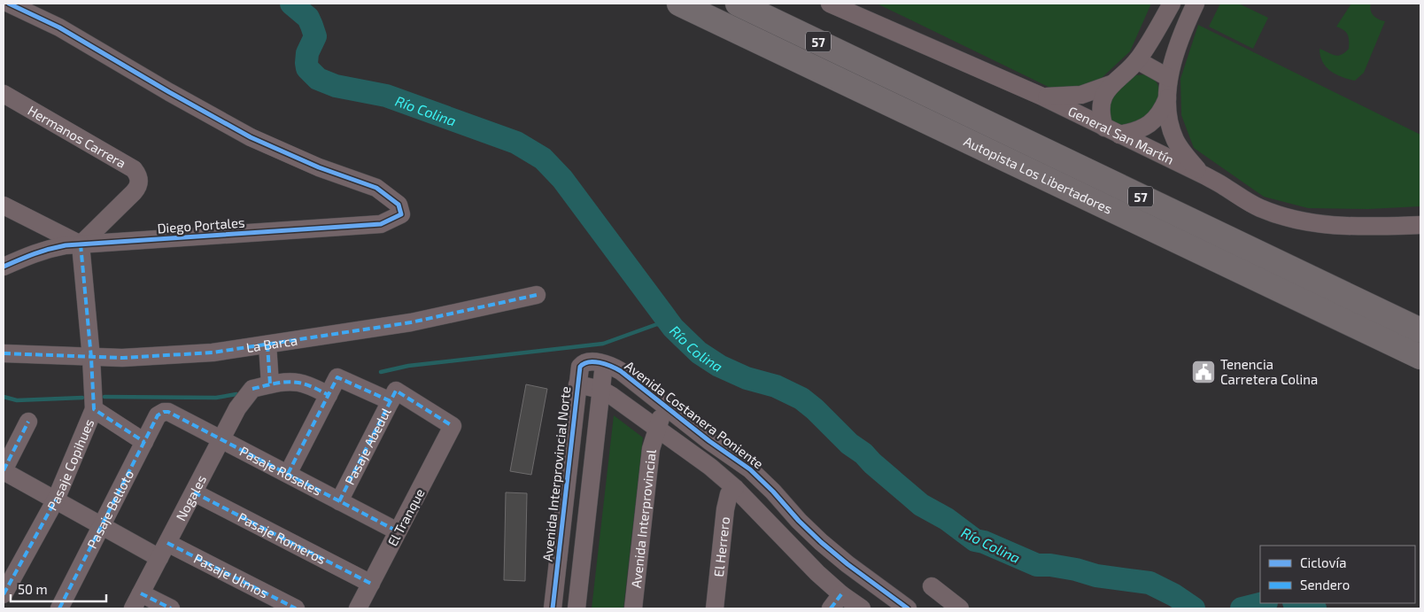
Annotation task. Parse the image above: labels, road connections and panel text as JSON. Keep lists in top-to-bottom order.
{
  "streets": {
    "highway": ["57", "Autopista Los Libertadores"],
    "street": [
      "General San Martín",
      "Hermanos Carrera",
      "Diego Portales",
      "La Barca",
      "Avenida Costanera Poniente",
      "Pasaje Abedul",
      "Pasaje Copihues",
      "Pasaje Rosales",
      "Avenida Interprovincial Norte",
      "Nogales",
      "Pasaje Belloto",
      "El Tranque",
      "Avenida Interprovincial",
      "Pasaje Romeros",
      "El Herrero",
      "Pasaje Ulmos"
    ]
  },
  "crossings": [
    ["Hermanos Carrera", "Diego Portales"],
    ["Hermanos Carrera", "Pasaje Copihues"],
    ["Diego Portales", "Pasaje Copihues"],
    ["La Barca", "Pasaje Copihues"],
    ["Avenida Costanera Poniente", "Avenida Interprovincial Norte"],
    ["Avenida Costanera Poniente", "Avenida Interprovincial"],
    ["Pasaje Abedul", "Pasaje Rosales"],
    ["Pasaje Abedul", "El Tranque"],
    ["Pasaje Copihues", "Pasaje Ulmos"],
    ["Pasaje Rosales", "Nogales"],
    ["Pasaje Rosales", "Pasaje Belloto"],
    ["Pasaje Rosales", "El Tranque"],
    ["Nogales", "Pasaje Romeros"],
    ["Nogales", "Pasaje Ulmos"],
    ["Pasaje Belloto", "Pasaje Ulmos"],
    ["El Tranque", "Pasaje Romeros"]
  ],
  "water": ["Río Colina"],
  "places": {
    "public building": ["Tenencia Carretera Colina"]
  },
  "legend": ["Ciclovía", "Sendero"],
  "scale_bar": "50 m"
}
